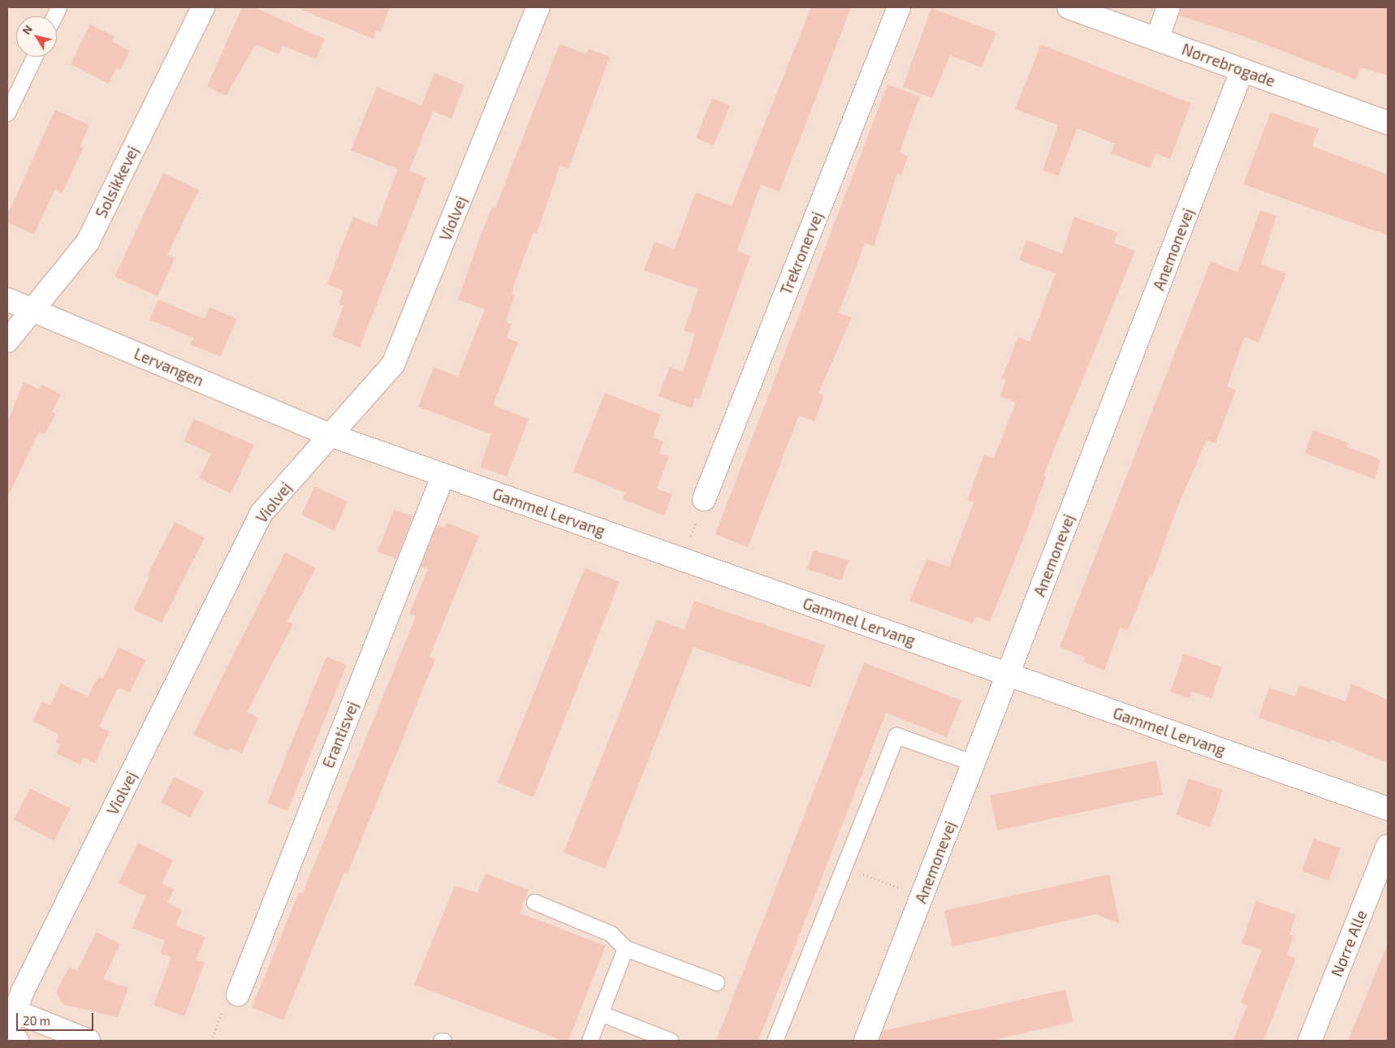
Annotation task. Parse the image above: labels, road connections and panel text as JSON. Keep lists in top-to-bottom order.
{
  "streets": {
    "street": [
      "Nørrebrogade",
      "Solsikkevej",
      "Violvej",
      "Anemonevej",
      "Trekronervej",
      "Lervangen",
      "Gammel Lervang",
      "Erantisvej",
      "Nørre Alle"
    ]
  },
  "crossings": [
    ["Nørrebrogade", "Anemonevej"],
    ["Solsikkevej", "Lervangen"],
    ["Violvej", "Lervangen"],
    ["Violvej", "Gammel Lervang"],
    ["Anemonevej", "Gammel Lervang"],
    ["Lervangen", "Gammel Lervang"],
    ["Gammel Lervang", "Erantisvej"]
  ],
  "scale_bar": "20 m",
  "north": "top left"
}
